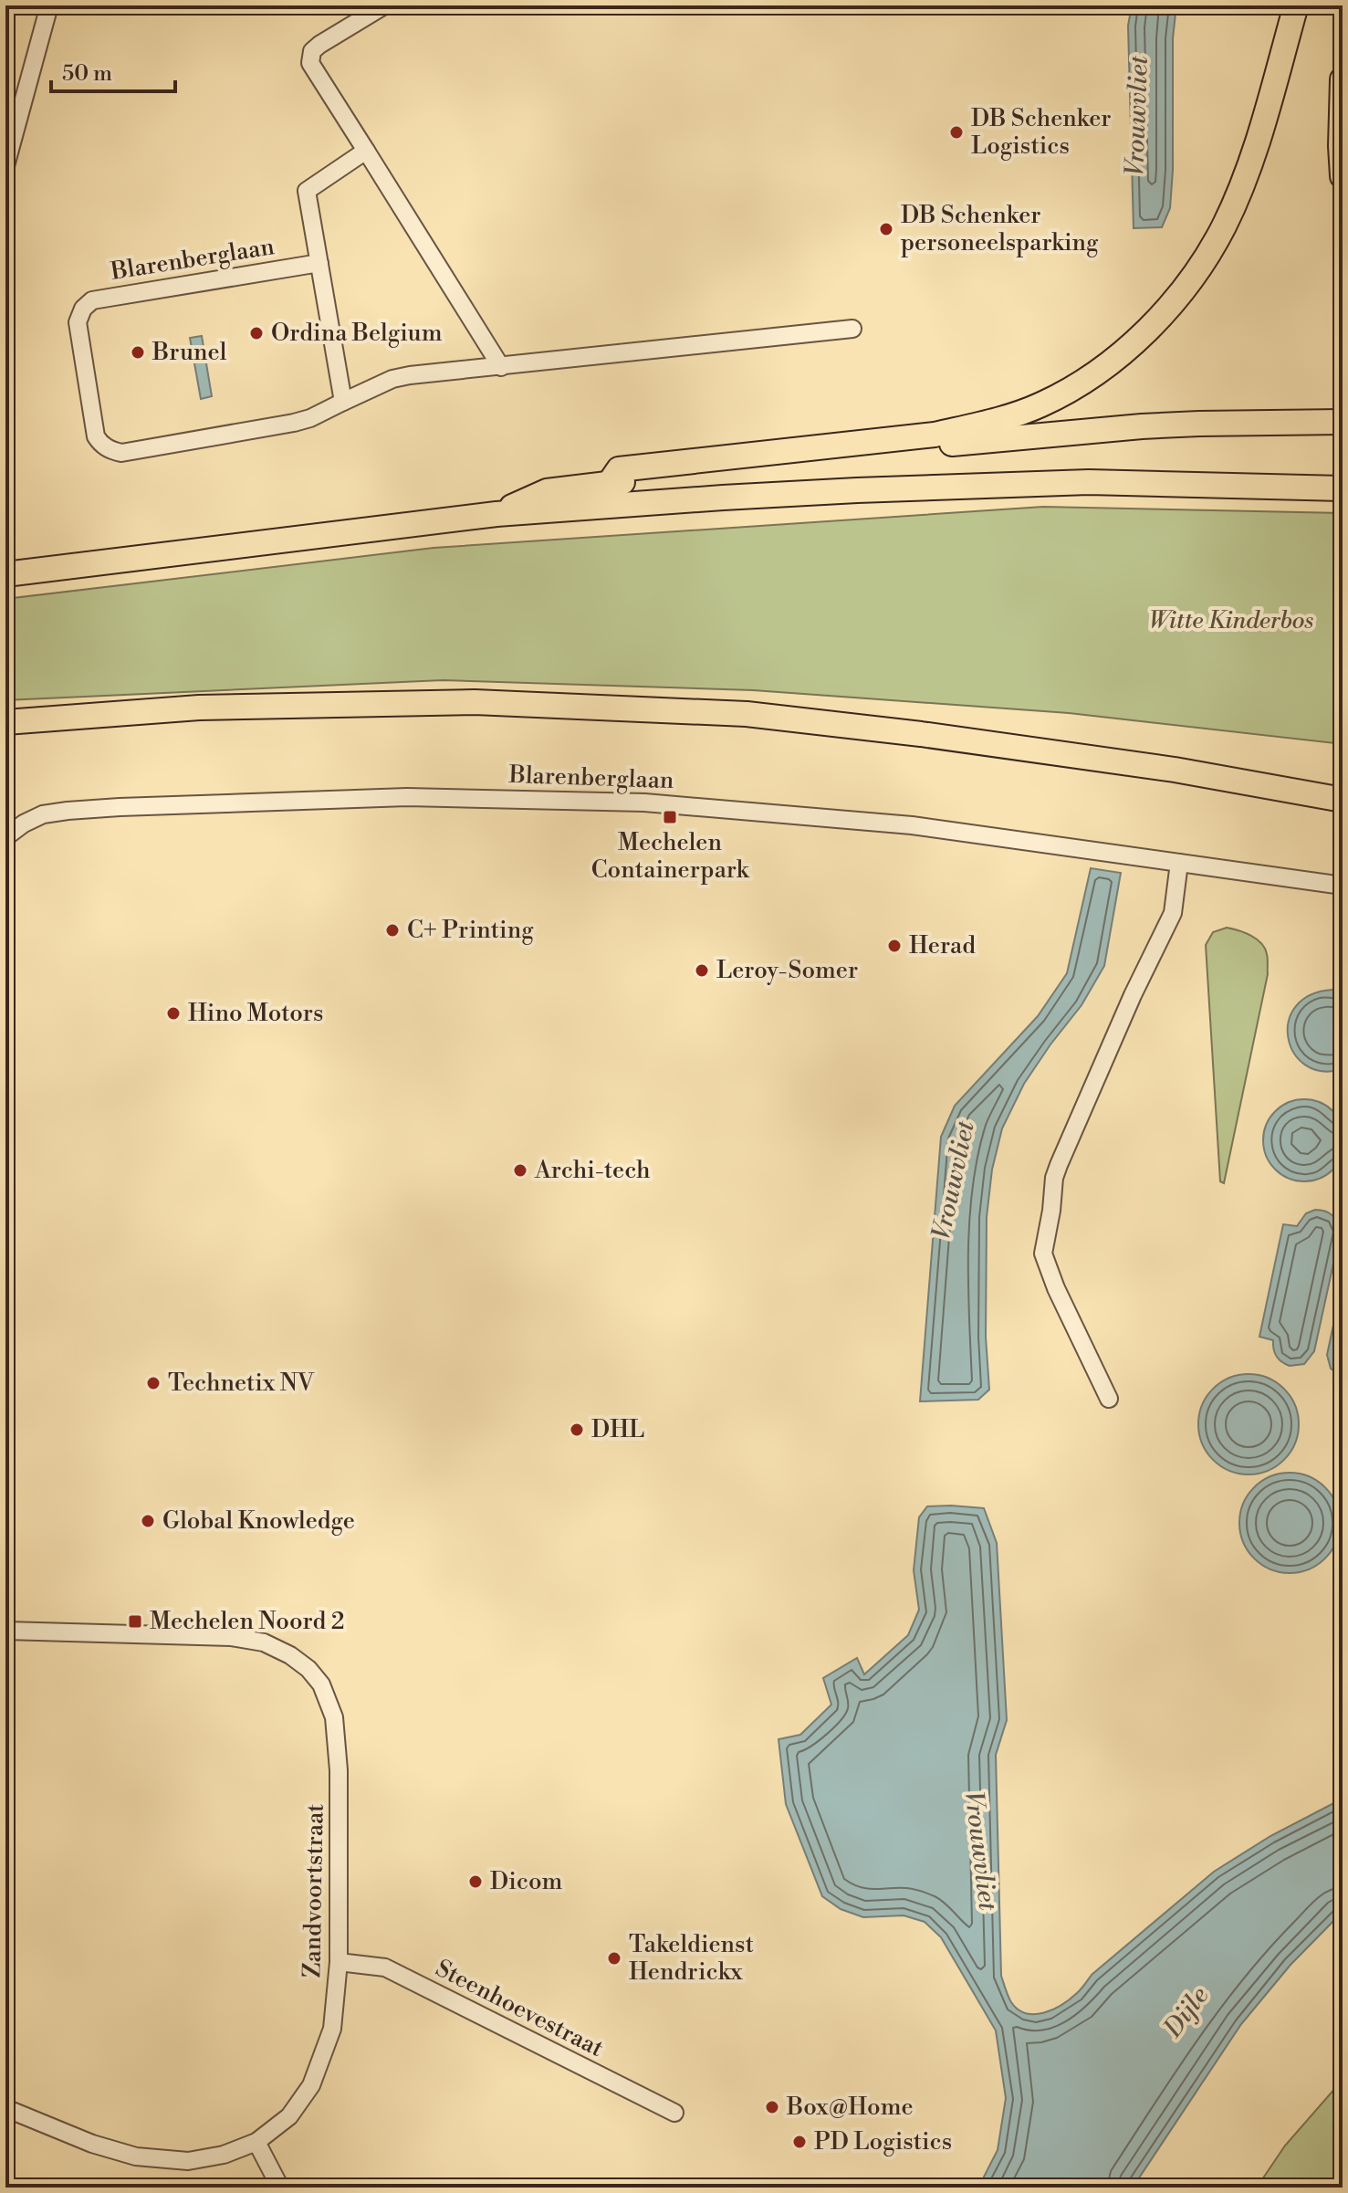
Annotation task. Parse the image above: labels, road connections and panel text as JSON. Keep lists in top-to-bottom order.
{
  "streets": {
    "street": ["Blarenberglaan", "Zandvoortstraat", "Steenhoevestraat"]
  },
  "crossings": [
    ["Zandvoortstraat", "Steenhoevestraat"]
  ],
  "water": ["Vrouwvliet", "Dijle"],
  "parks": ["Witte Kinderbos"],
  "places": {
    "other": [
      "DB Schenker Logistics",
      "DB Schenker personeelsparking",
      "Ordina Belgium",
      "Brunel",
      "C+ Printing",
      "Herad",
      "Leroy-Somer",
      "Hino Motors",
      "Archi-tech",
      "Technetix NV",
      "DHL",
      "Global Knowledge",
      "Dicom",
      "Takeldienst Hendrickx",
      "Box@Home",
      "PD Logistics"
    ],
    "transit": ["Mechelen Containerpark", "Mechelen Noord 2"]
  },
  "scale_bar": "50 m"
}
